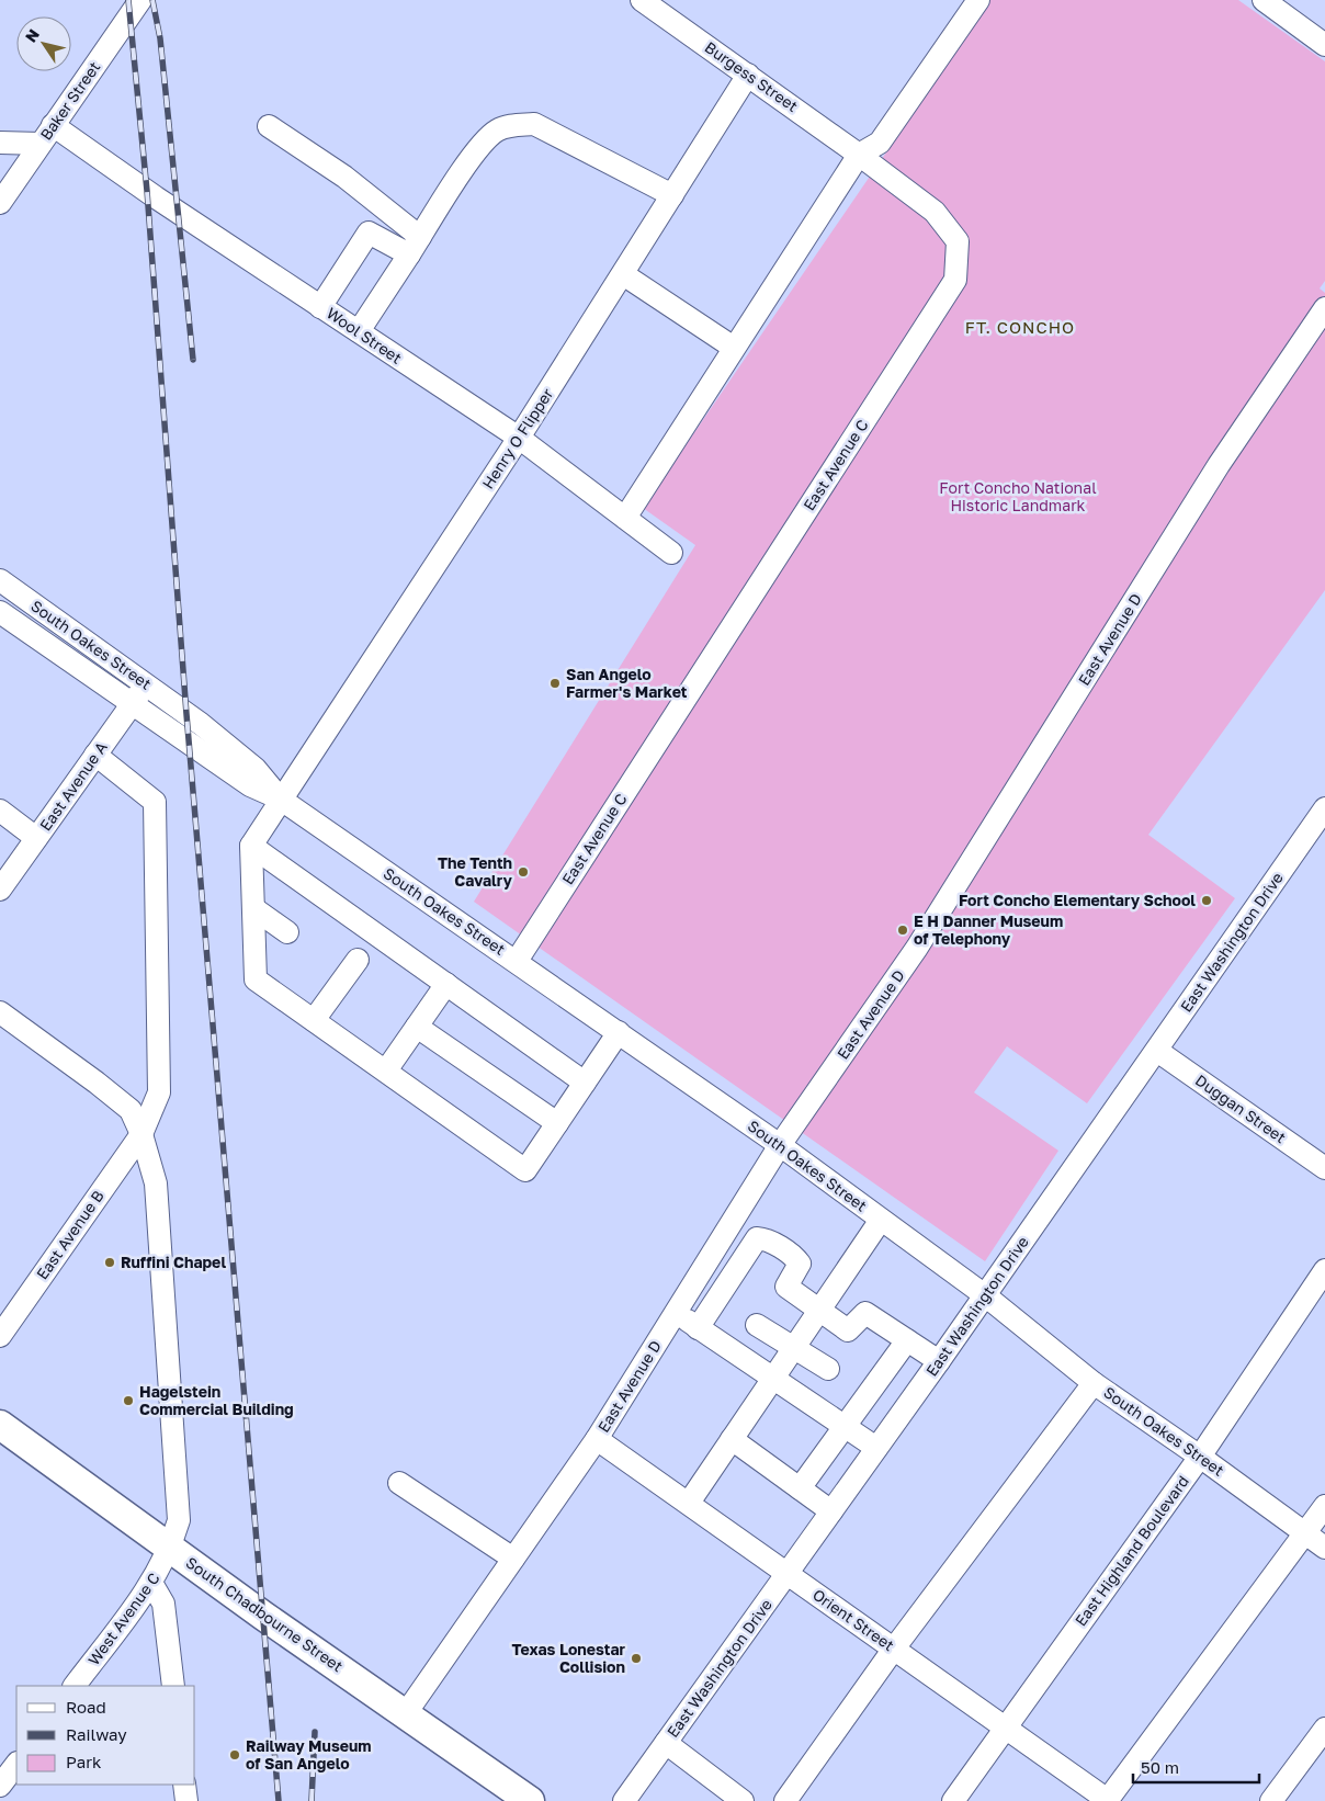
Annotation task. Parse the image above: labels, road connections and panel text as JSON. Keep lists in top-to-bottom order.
{
  "streets": {
    "main road": ["South Chadbourne Street"],
    "street": [
      "Burgess Street",
      "Baker Street",
      "Wool Street",
      "Henry O Flipper",
      "East Avenue C",
      "East Avenue D",
      "South Oakes Street",
      "East Avenue A",
      "East Washington Drive",
      "Duggan Street",
      "East Avenue B",
      "East Highland Boulevard",
      "West Avenue C",
      "Orient Street"
    ]
  },
  "crossings": [
    ["Burgess Street", "Henry O Flipper"],
    ["Burgess Street", "East Avenue C"],
    ["Baker Street", "Wool Street"],
    ["Wool Street", "Henry O Flipper"],
    ["Henry O Flipper", "South Oakes Street"],
    ["East Avenue C", "South Oakes Street"],
    ["East Avenue D", "South Oakes Street"],
    ["East Avenue D", "South Chadbourne Street"],
    ["East Avenue D", "Orient Street"],
    ["South Oakes Street", "East Avenue A"],
    ["South Oakes Street", "East Washington Drive"],
    ["South Oakes Street", "East Highland Boulevard"],
    ["East Avenue A", "East Avenue B"],
    ["East Washington Drive", "Duggan Street"],
    ["East Washington Drive", "Orient Street"],
    ["East Avenue B", "West Avenue C"],
    ["East Highland Boulevard", "Orient Street"],
    ["South Chadbourne Street", "West Avenue C"]
  ],
  "districts": ["FT. CONCHO"],
  "parks": ["Fort Concho National Historic Landmark"],
  "places": [
    "San Angelo Farmer's Market",
    "The Tenth Cavalry",
    "Fort Concho Elementary School",
    "E H Danner Museum of Telephony",
    "Ruffini Chapel",
    "Hagelstein Commercial Building",
    "Texas Lonestar Collision",
    "Railway Museum of San Angelo"
  ],
  "legend": ["Road", "Railway", "Park"],
  "scale_bar": "50 m",
  "north": "top left"
}
